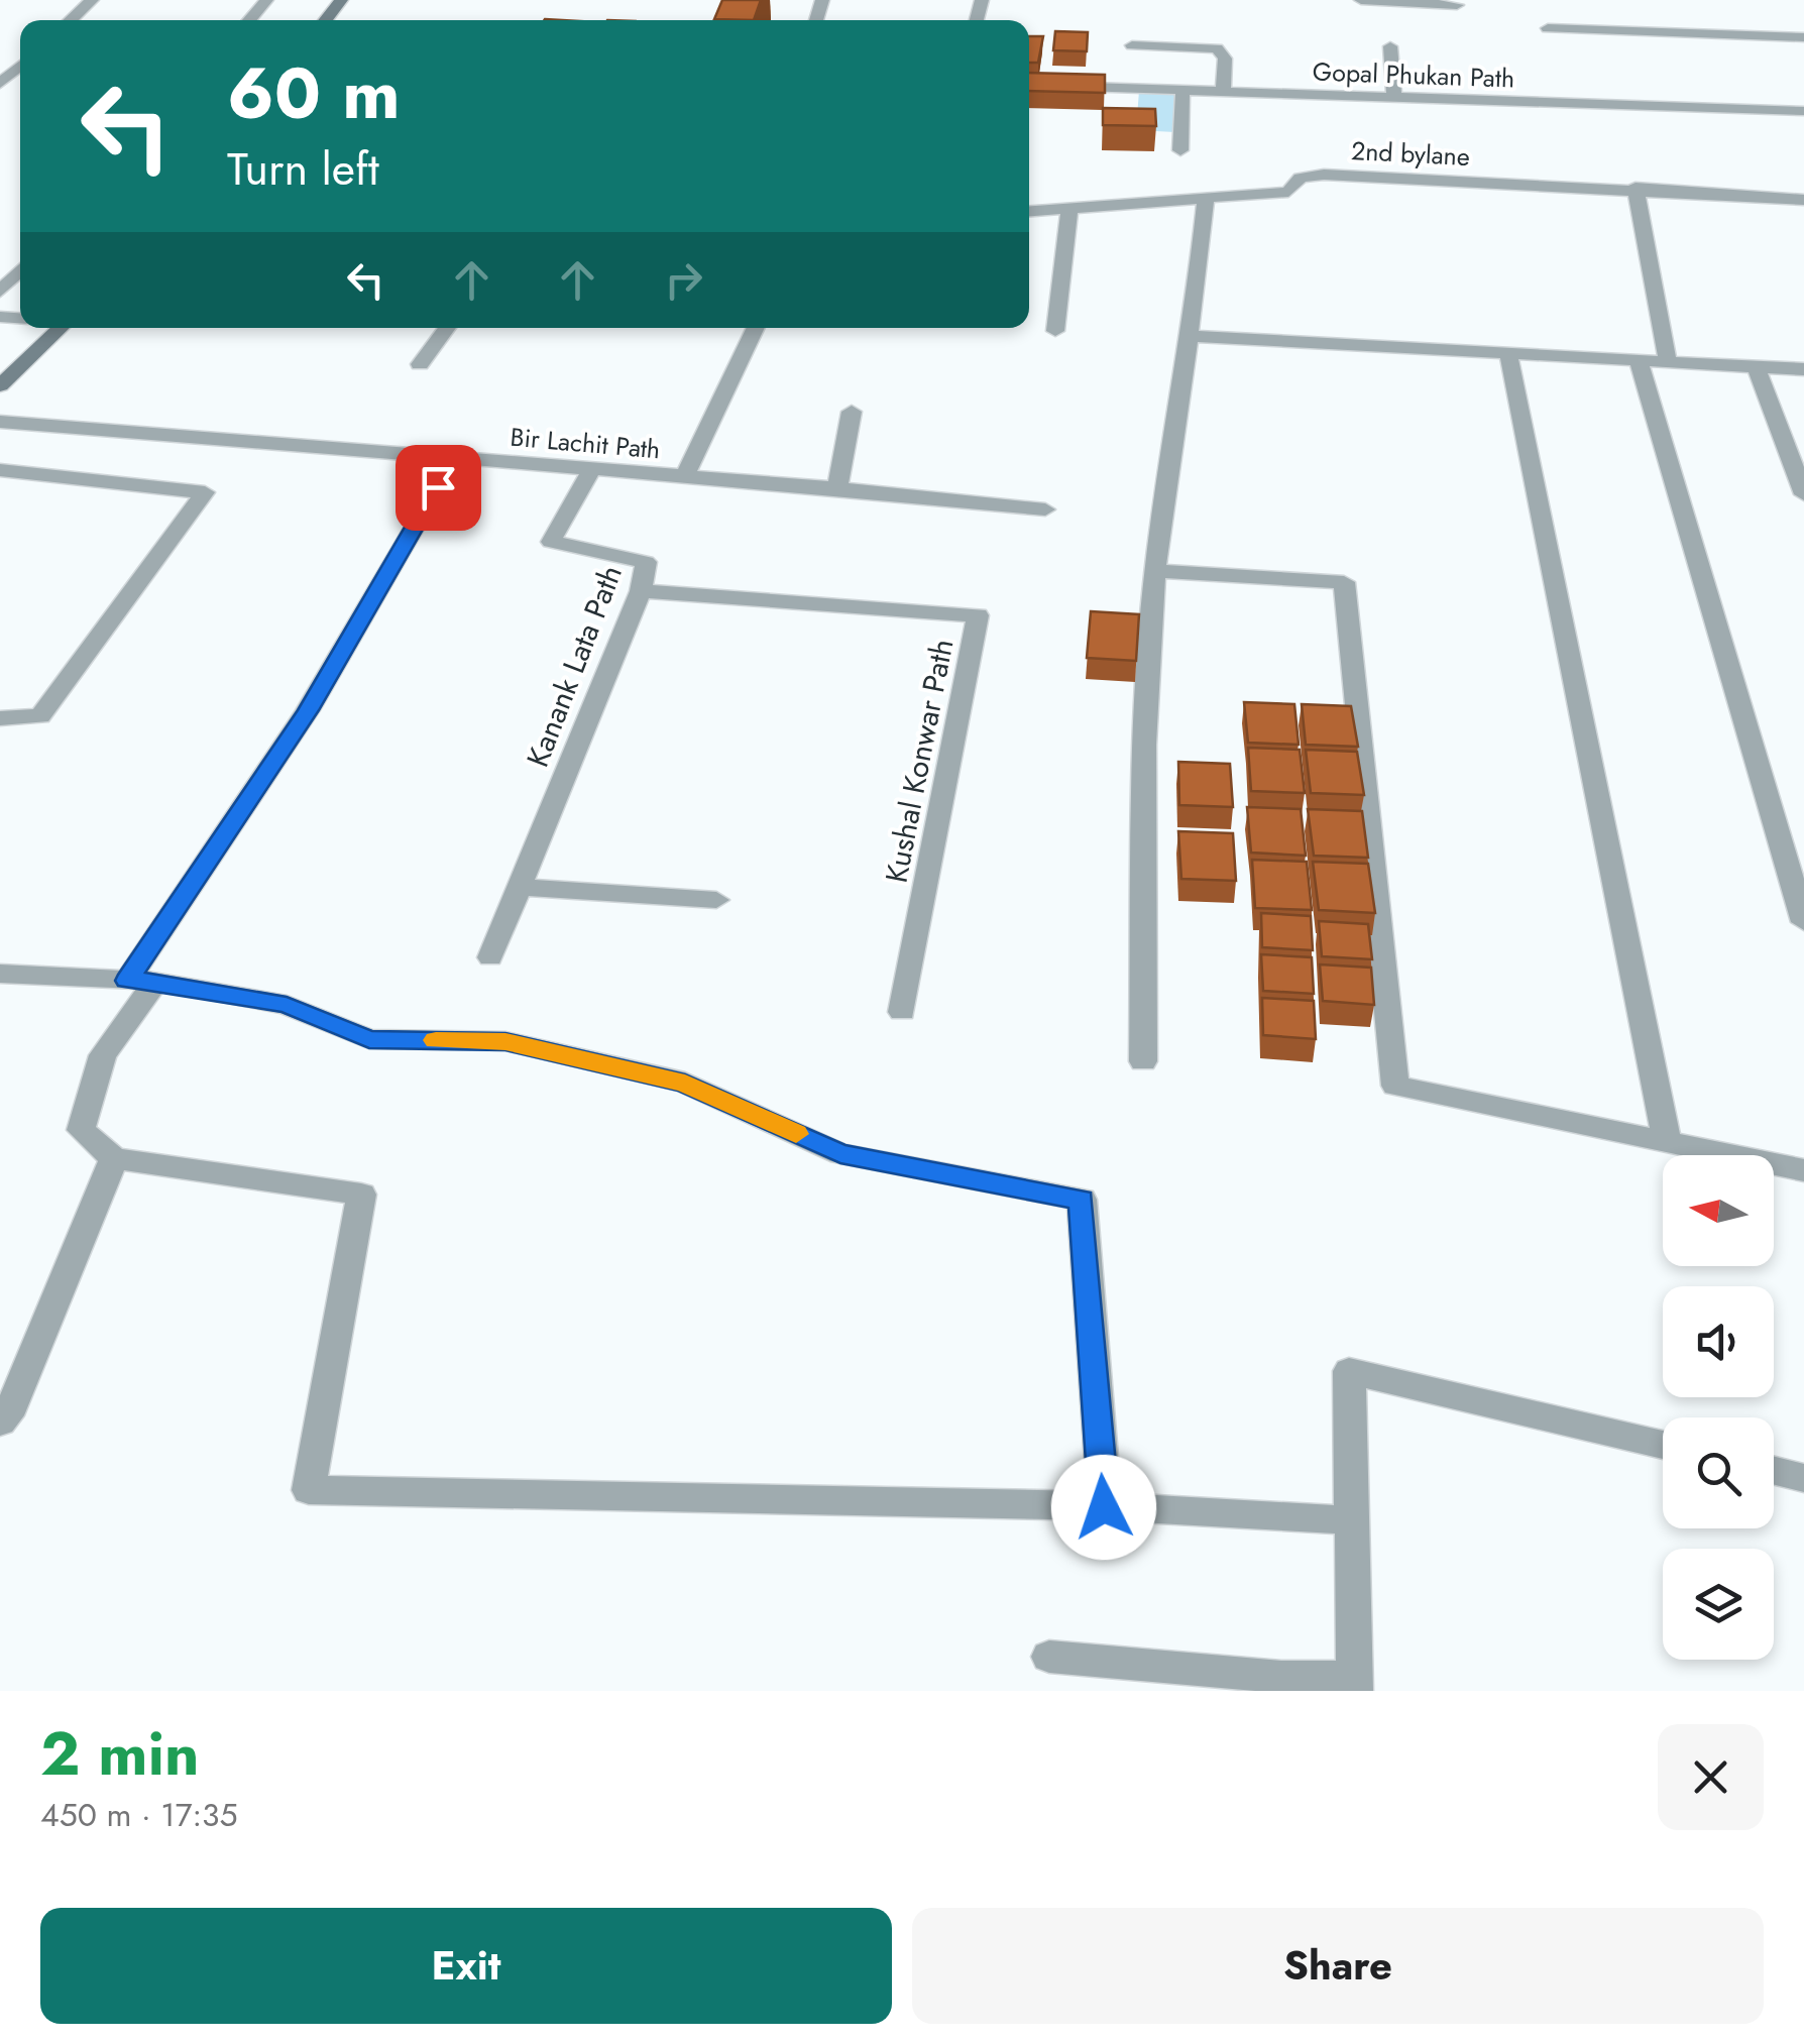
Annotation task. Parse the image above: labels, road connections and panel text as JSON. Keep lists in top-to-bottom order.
{
  "streets": {
    "street": [
      "Gopal Phukan Path",
      "2nd bylane",
      "Bir Lachit Path",
      "Kanank Lata Path",
      "Kushal Konwar Path"
    ]
  },
  "crossings": [
    ["Bir Lachit Path", "Kanank Lata Path"],
    ["Kanank Lata Path", "Kushal Konwar Path"]
  ],
  "north": "left",
  "page": {
    "turn": ["60 m", "Turn left"],
    "heading": ["2 min", "450 m · 17:35"],
    "buttons": ["Exit", "Share"]
  }
}
